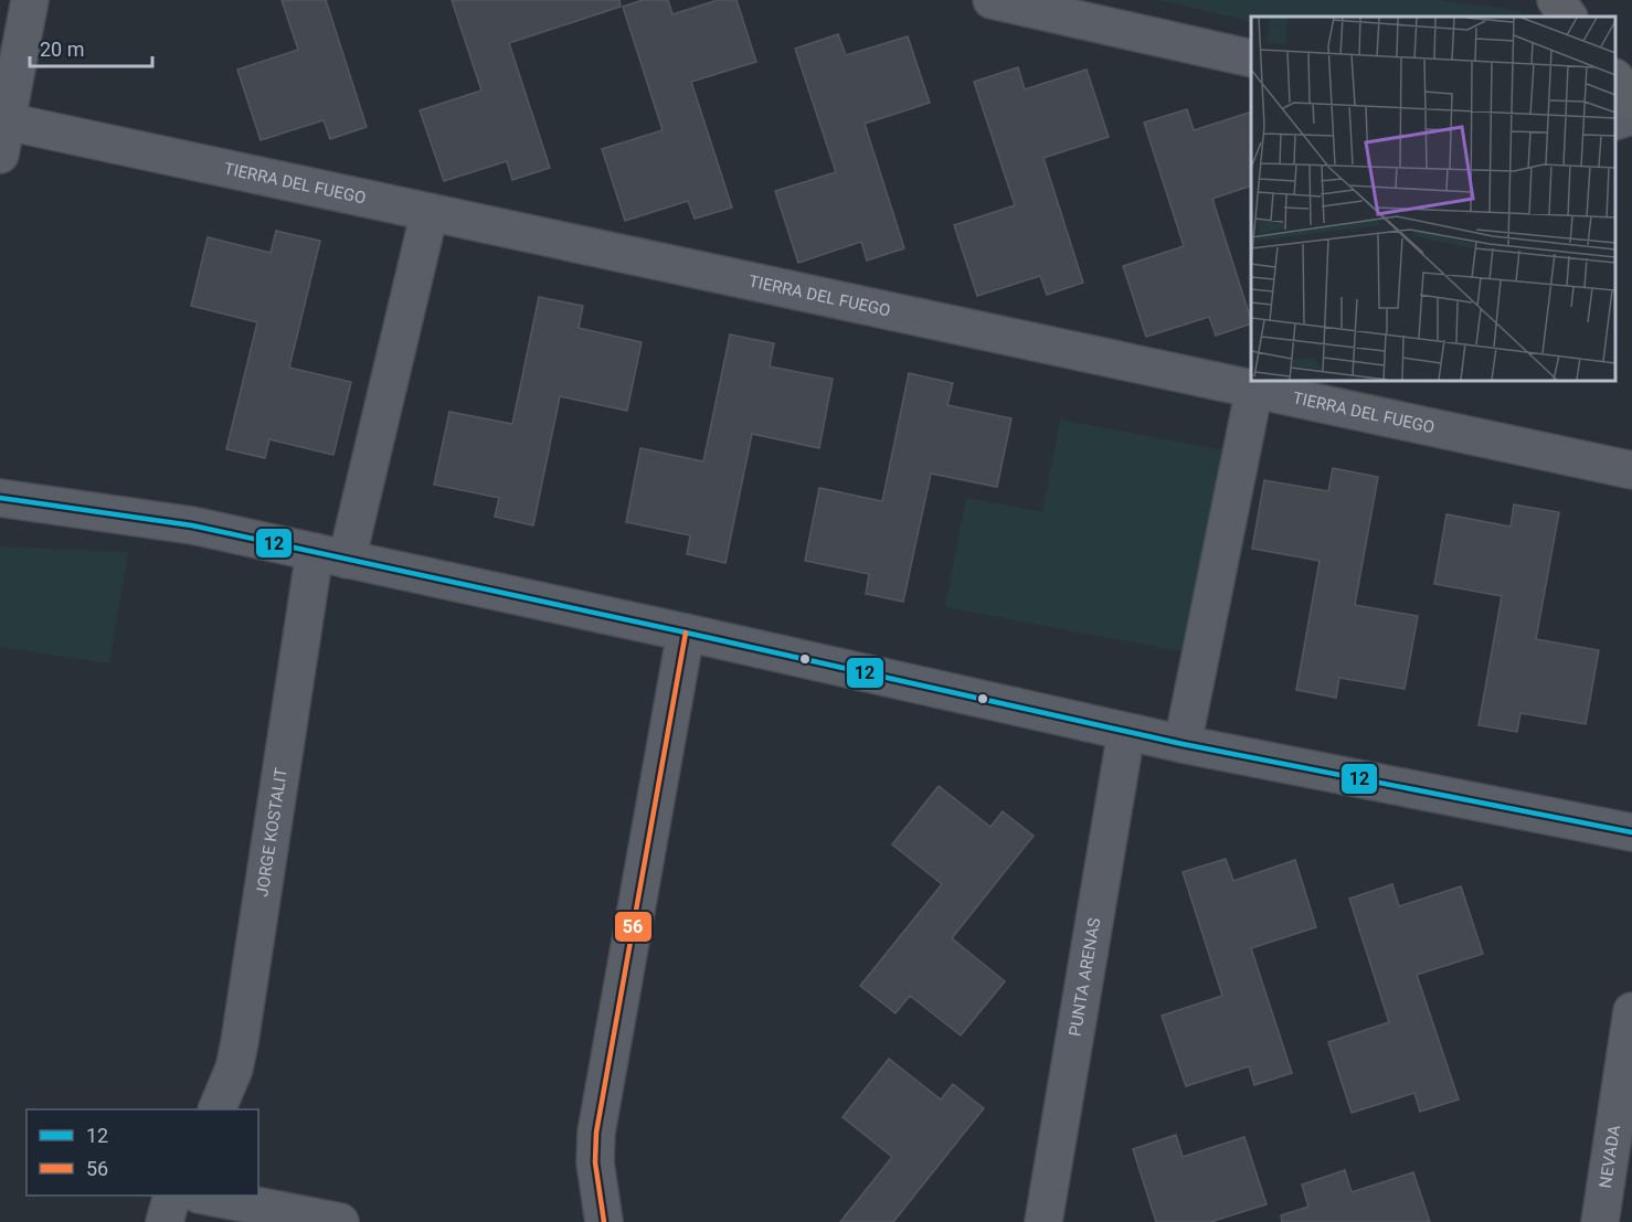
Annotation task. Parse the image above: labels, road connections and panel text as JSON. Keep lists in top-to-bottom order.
{
  "streets": {
    "street": [
      "TIERRA DEL FUEGO",
      "JORGE KOSTALIT",
      "PUNTA ARENAS",
      "NEVADA"
    ]
  },
  "crossings": [
    ["TIERRA DEL FUEGO", "JORGE KOSTALIT"]
  ],
  "lines": ["transit line 12", "transit line 56"],
  "legend": ["12", "56"],
  "scale_bar": "20 m"
}
